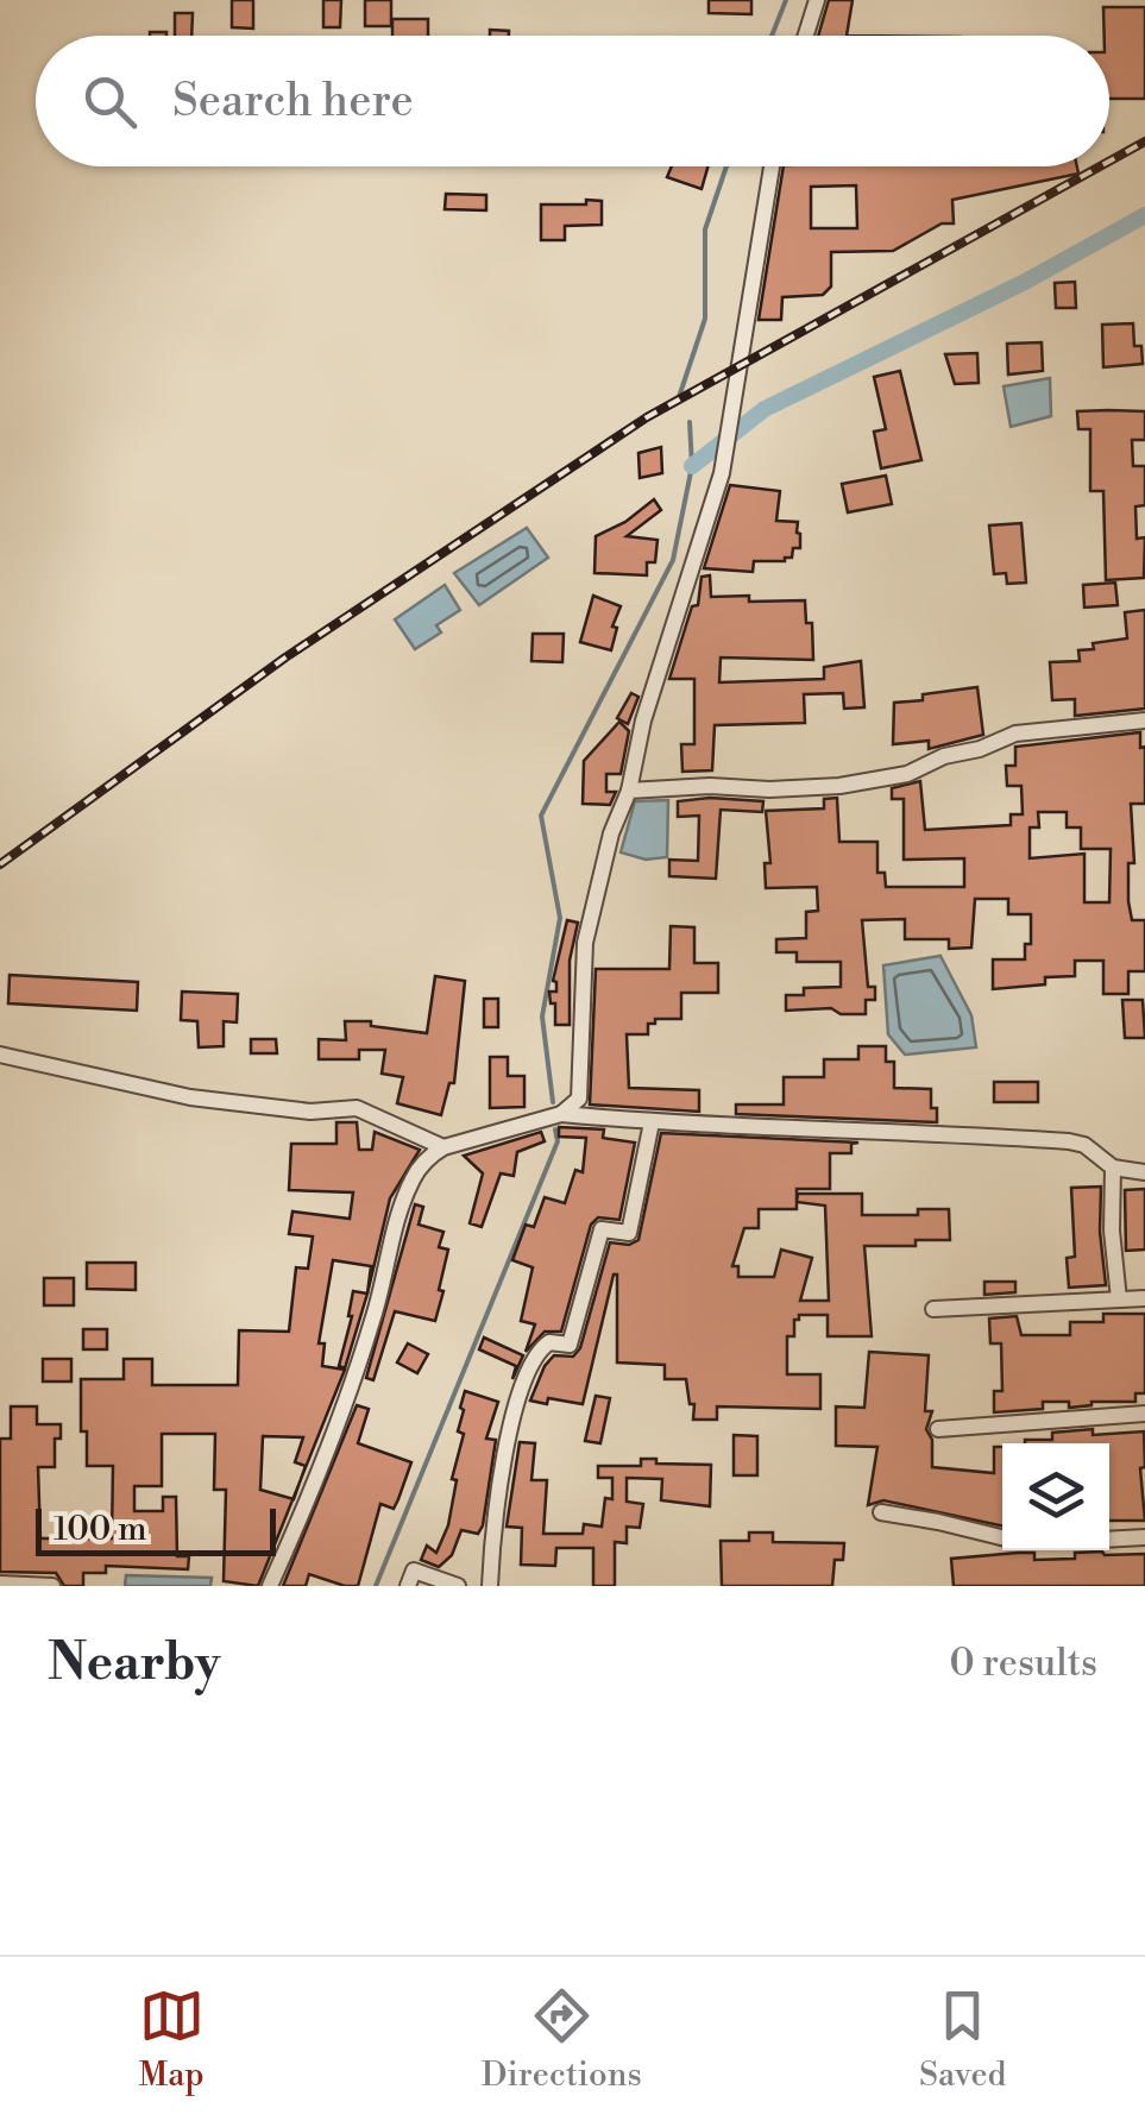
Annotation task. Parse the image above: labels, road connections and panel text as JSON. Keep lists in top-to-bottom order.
{
  "scale_bar": "100 m",
  "page": {
    "search": "Search here",
    "scale": "100 m",
    "heading": ["Nearby", "0 results"],
    "nav": ["Map", "Directions", "Saved"]
  }
}
